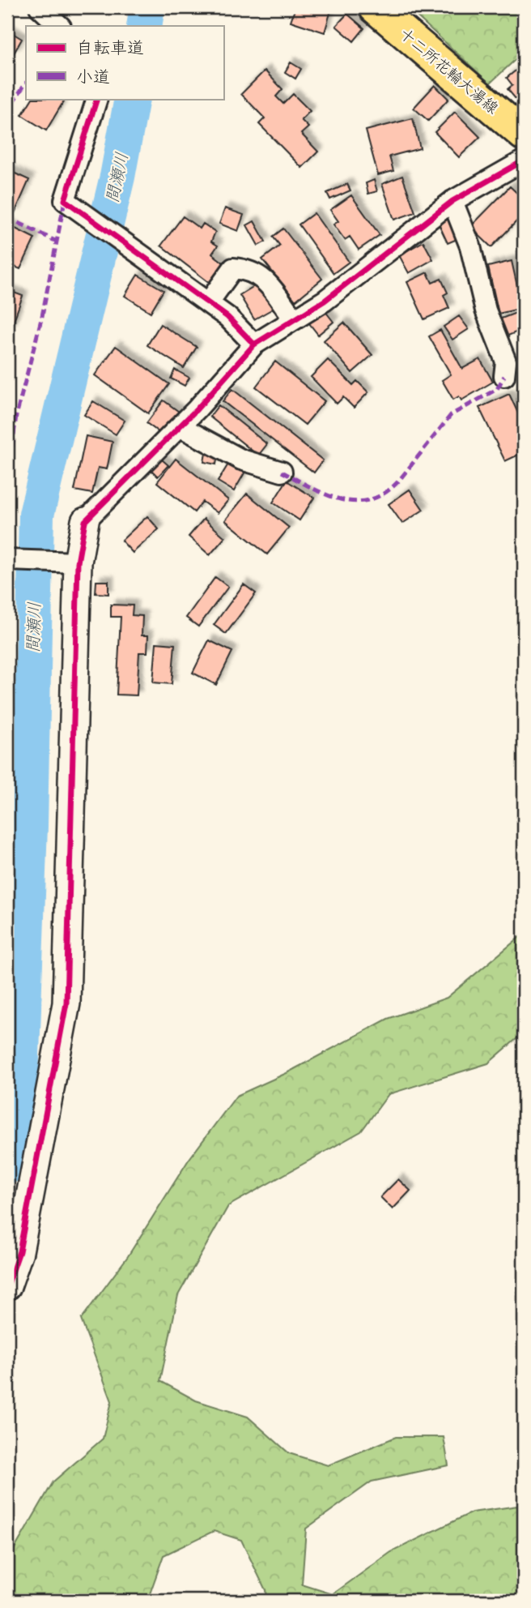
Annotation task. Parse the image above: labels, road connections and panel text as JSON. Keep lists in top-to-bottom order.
{
  "streets": {
    "main road": ["十二所花輪大湯線"]
  },
  "water": ["間瀬川"],
  "legend": ["自転車道", "小道"]
}
